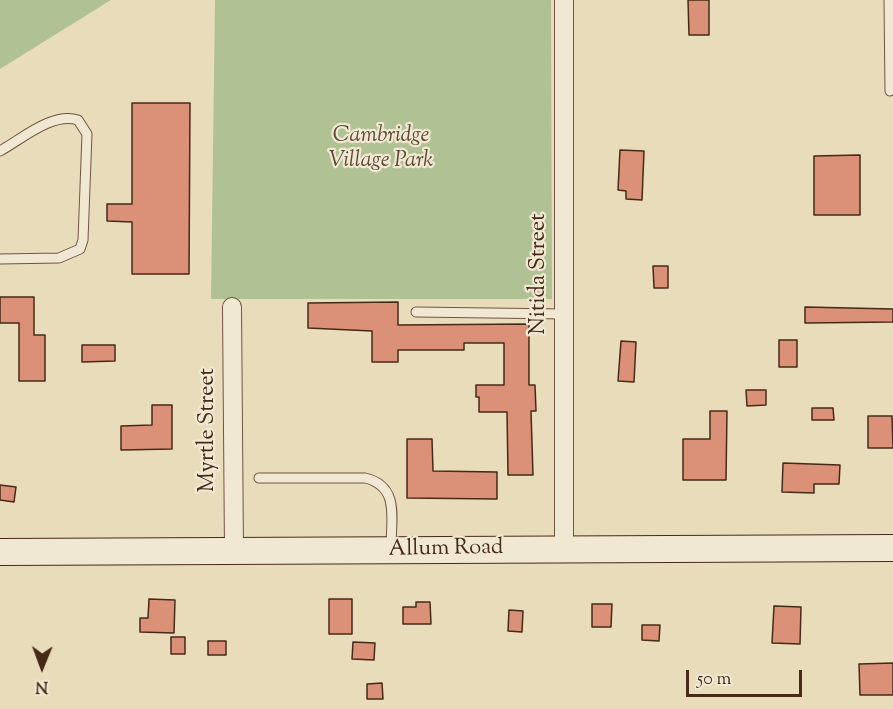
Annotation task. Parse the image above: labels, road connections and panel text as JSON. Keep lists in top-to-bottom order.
{
  "streets": {
    "street": ["Nitida Street", "Myrtle Street", "Allum Road"]
  },
  "crossings": [
    ["Nitida Street", "Allum Road"],
    ["Myrtle Street", "Allum Road"]
  ],
  "parks": ["Cambridge Village Park"],
  "scale_bar": "50 m",
  "north": "bottom"
}
